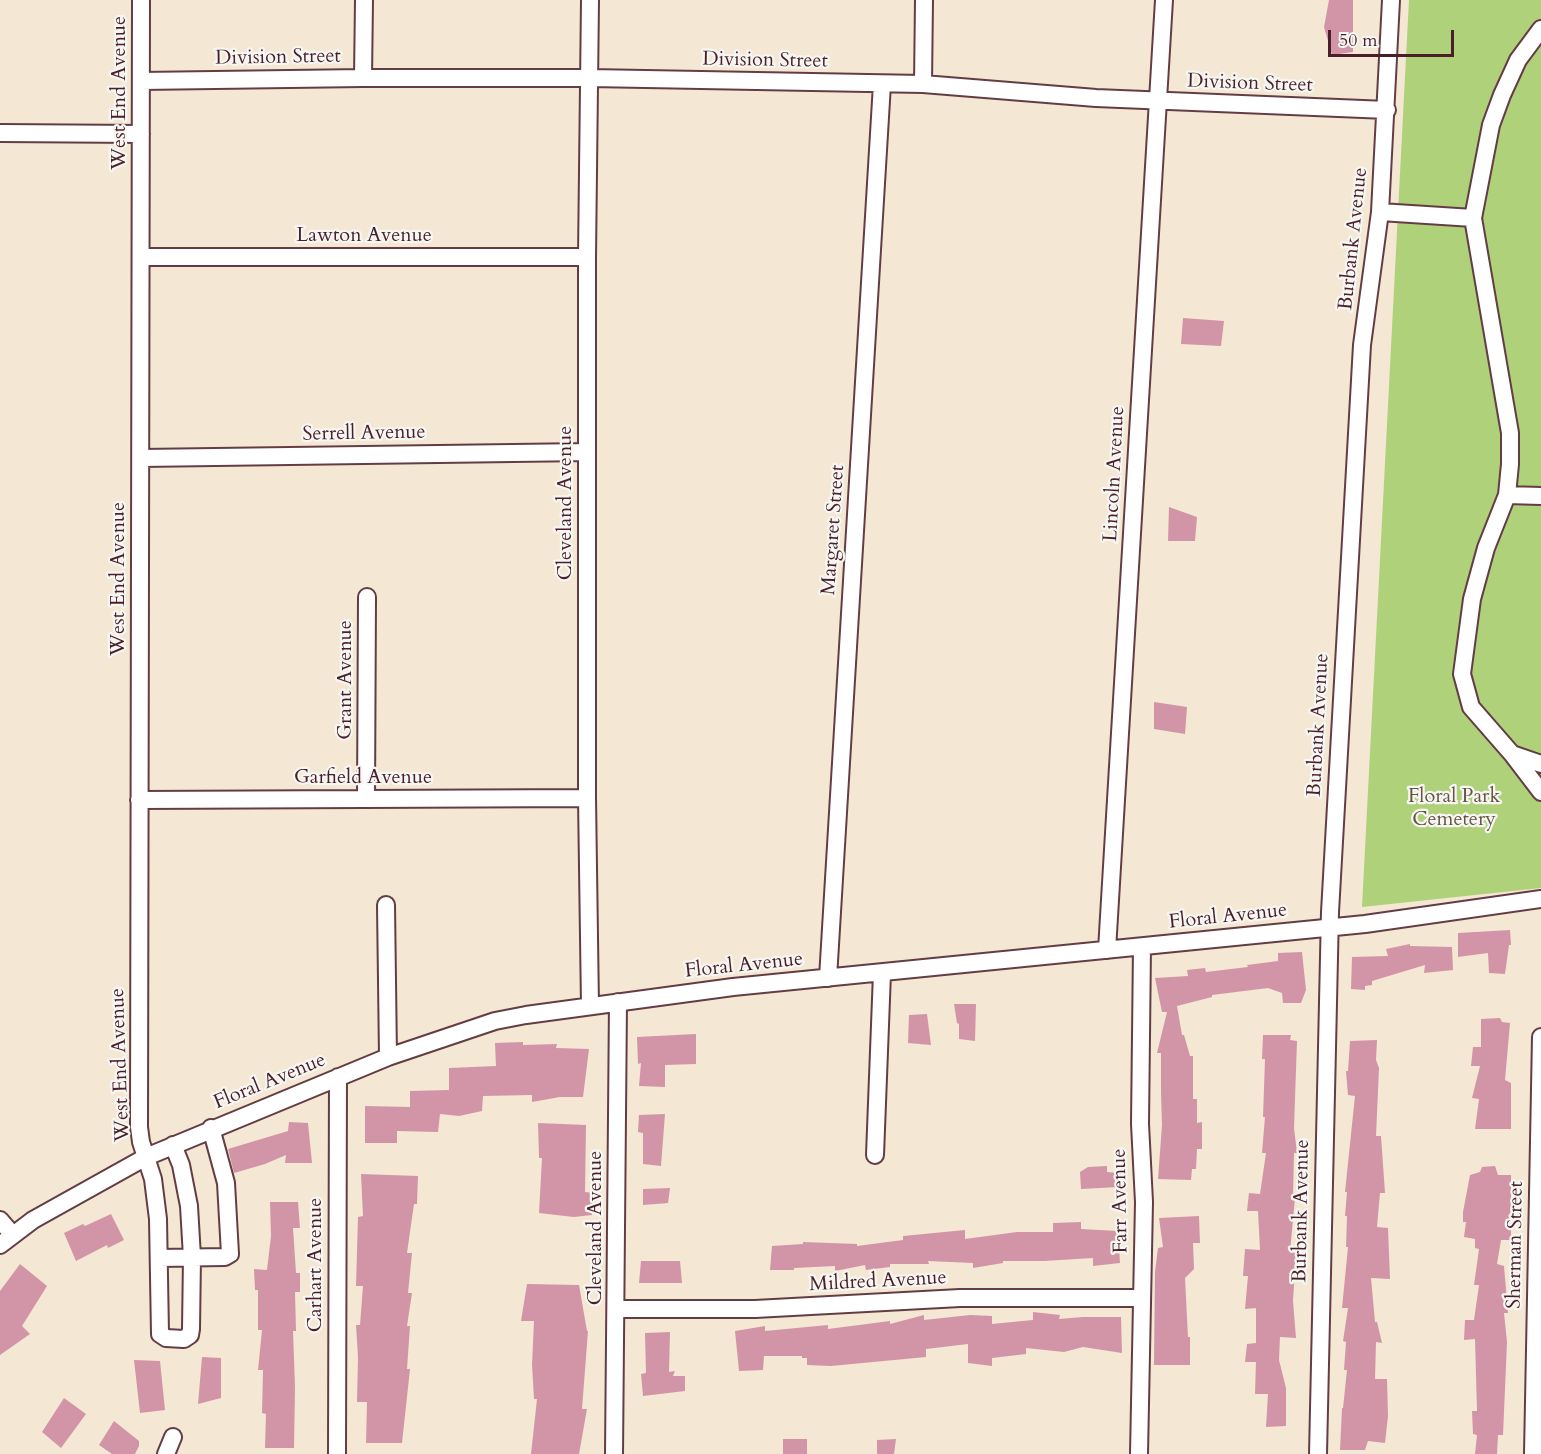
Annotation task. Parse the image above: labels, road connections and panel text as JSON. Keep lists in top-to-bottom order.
{
  "streets": {
    "street": [
      "Division Street",
      "West End Avenue",
      "Lawton Avenue",
      "Burbank Avenue",
      "Serrell Avenue",
      "Lincoln Avenue",
      "Cleveland Avenue",
      "Margaret Street",
      "Grant Avenue",
      "Garfield Avenue",
      "Floral Avenue",
      "Farr Avenue",
      "Sherman Street",
      "Carhart Avenue",
      "Mildred Avenue"
    ]
  },
  "crossings": [
    ["Division Street", "West End Avenue"],
    ["Division Street", "Burbank Avenue"],
    ["Division Street", "Lincoln Avenue"],
    ["Division Street", "Cleveland Avenue"],
    ["Division Street", "Margaret Street"],
    ["West End Avenue", "Lawton Avenue"],
    ["West End Avenue", "Serrell Avenue"],
    ["West End Avenue", "Garfield Avenue"],
    ["West End Avenue", "Floral Avenue"],
    ["Lawton Avenue", "Cleveland Avenue"],
    ["Burbank Avenue", "Floral Avenue"],
    ["Serrell Avenue", "Cleveland Avenue"],
    ["Lincoln Avenue", "Floral Avenue"],
    ["Cleveland Avenue", "Garfield Avenue"],
    ["Cleveland Avenue", "Floral Avenue"],
    ["Cleveland Avenue", "Mildred Avenue"],
    ["Margaret Street", "Floral Avenue"],
    ["Grant Avenue", "Garfield Avenue"],
    ["Floral Avenue", "Farr Avenue"],
    ["Floral Avenue", "Carhart Avenue"],
    ["Farr Avenue", "Mildred Avenue"]
  ],
  "parks": ["Floral Park Cemetery"],
  "scale_bar": "50 m"
}
